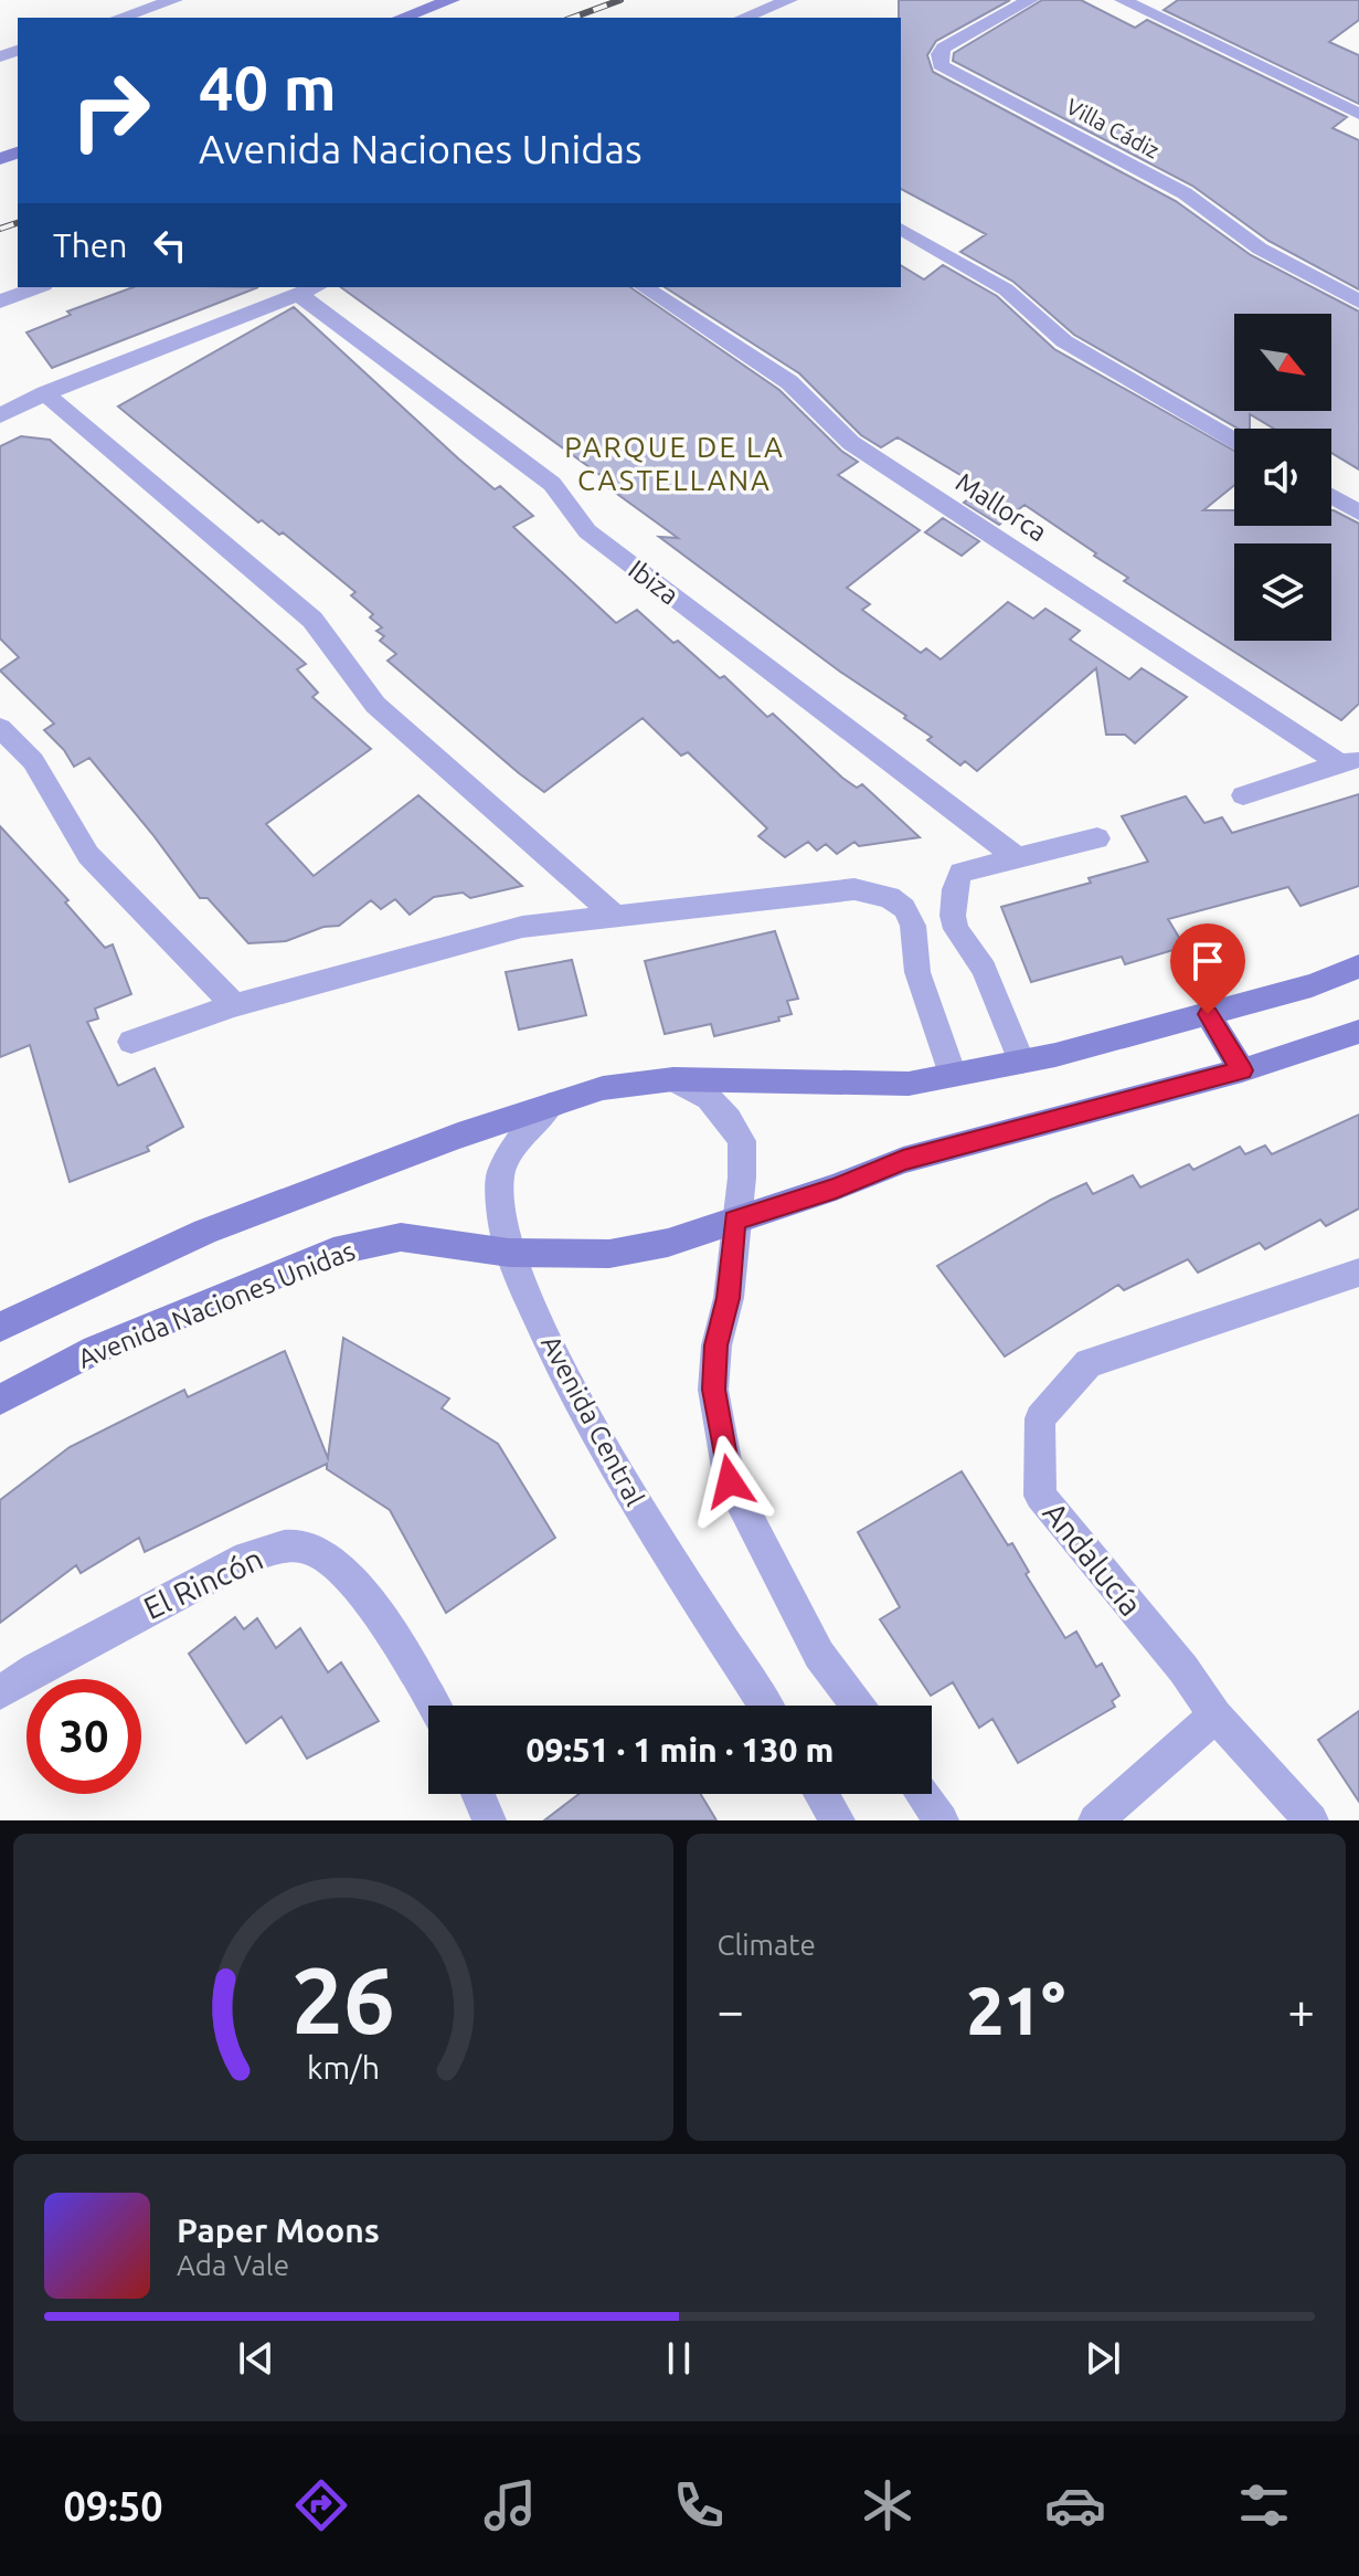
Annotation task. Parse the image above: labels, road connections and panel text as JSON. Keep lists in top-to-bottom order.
{
  "streets": {
    "street": [
      "Villa Cádiz",
      "Mallorca",
      "Ibiza",
      "Avenida Naciones Unidas",
      "Avenida Central",
      "Andalucía",
      "El Rincón"
    ]
  },
  "crossings": [
    ["Avenida Naciones Unidas", "Avenida Central"]
  ],
  "districts": ["PARQUE DE LA CASTELLANA"],
  "north": "bottom right",
  "page": {
    "turn": ["40 m", "Avenida Naciones Unidas"],
    "then": "Then",
    "limit": "30",
    "trip": "09:51 · 1 min · 130 m",
    "tile": "Climate",
    "heat": ["−", "21°", "+"],
    "song": ["Paper Moons", "Ada Vale"],
    "tabs": "09:50",
    "gauge": ["26", "km/h"]
  }
}
